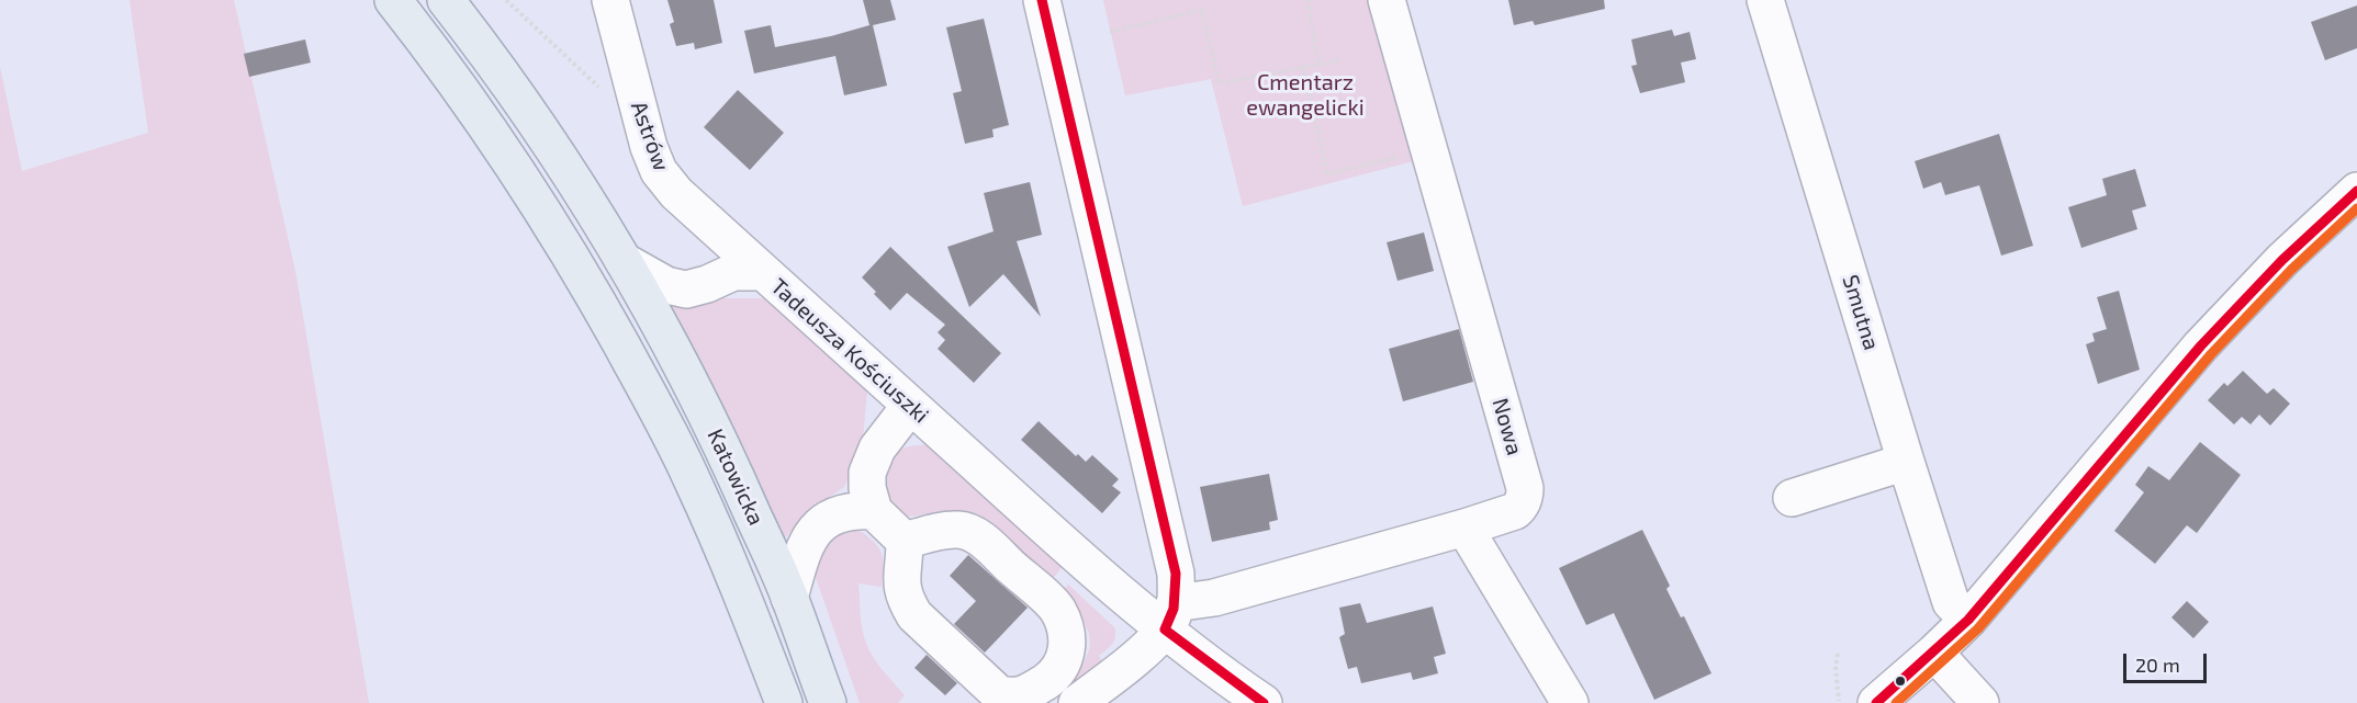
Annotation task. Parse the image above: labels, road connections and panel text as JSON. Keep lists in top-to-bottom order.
{
  "streets": {
    "main road": ["Tadeusza Kościuszki", "Katowicka"],
    "street": ["Astrów", "Smutna", "Nowa"]
  },
  "crossings": [
    ["Astrów", "Tadeusza Kościuszki"],
    ["Tadeusza Kościuszki", "Nowa"],
    ["Tadeusza Kościuszki", "Katowicka"]
  ],
  "parks": ["Cmentarz ewangelicki"],
  "scale_bar": "20 m"
}
